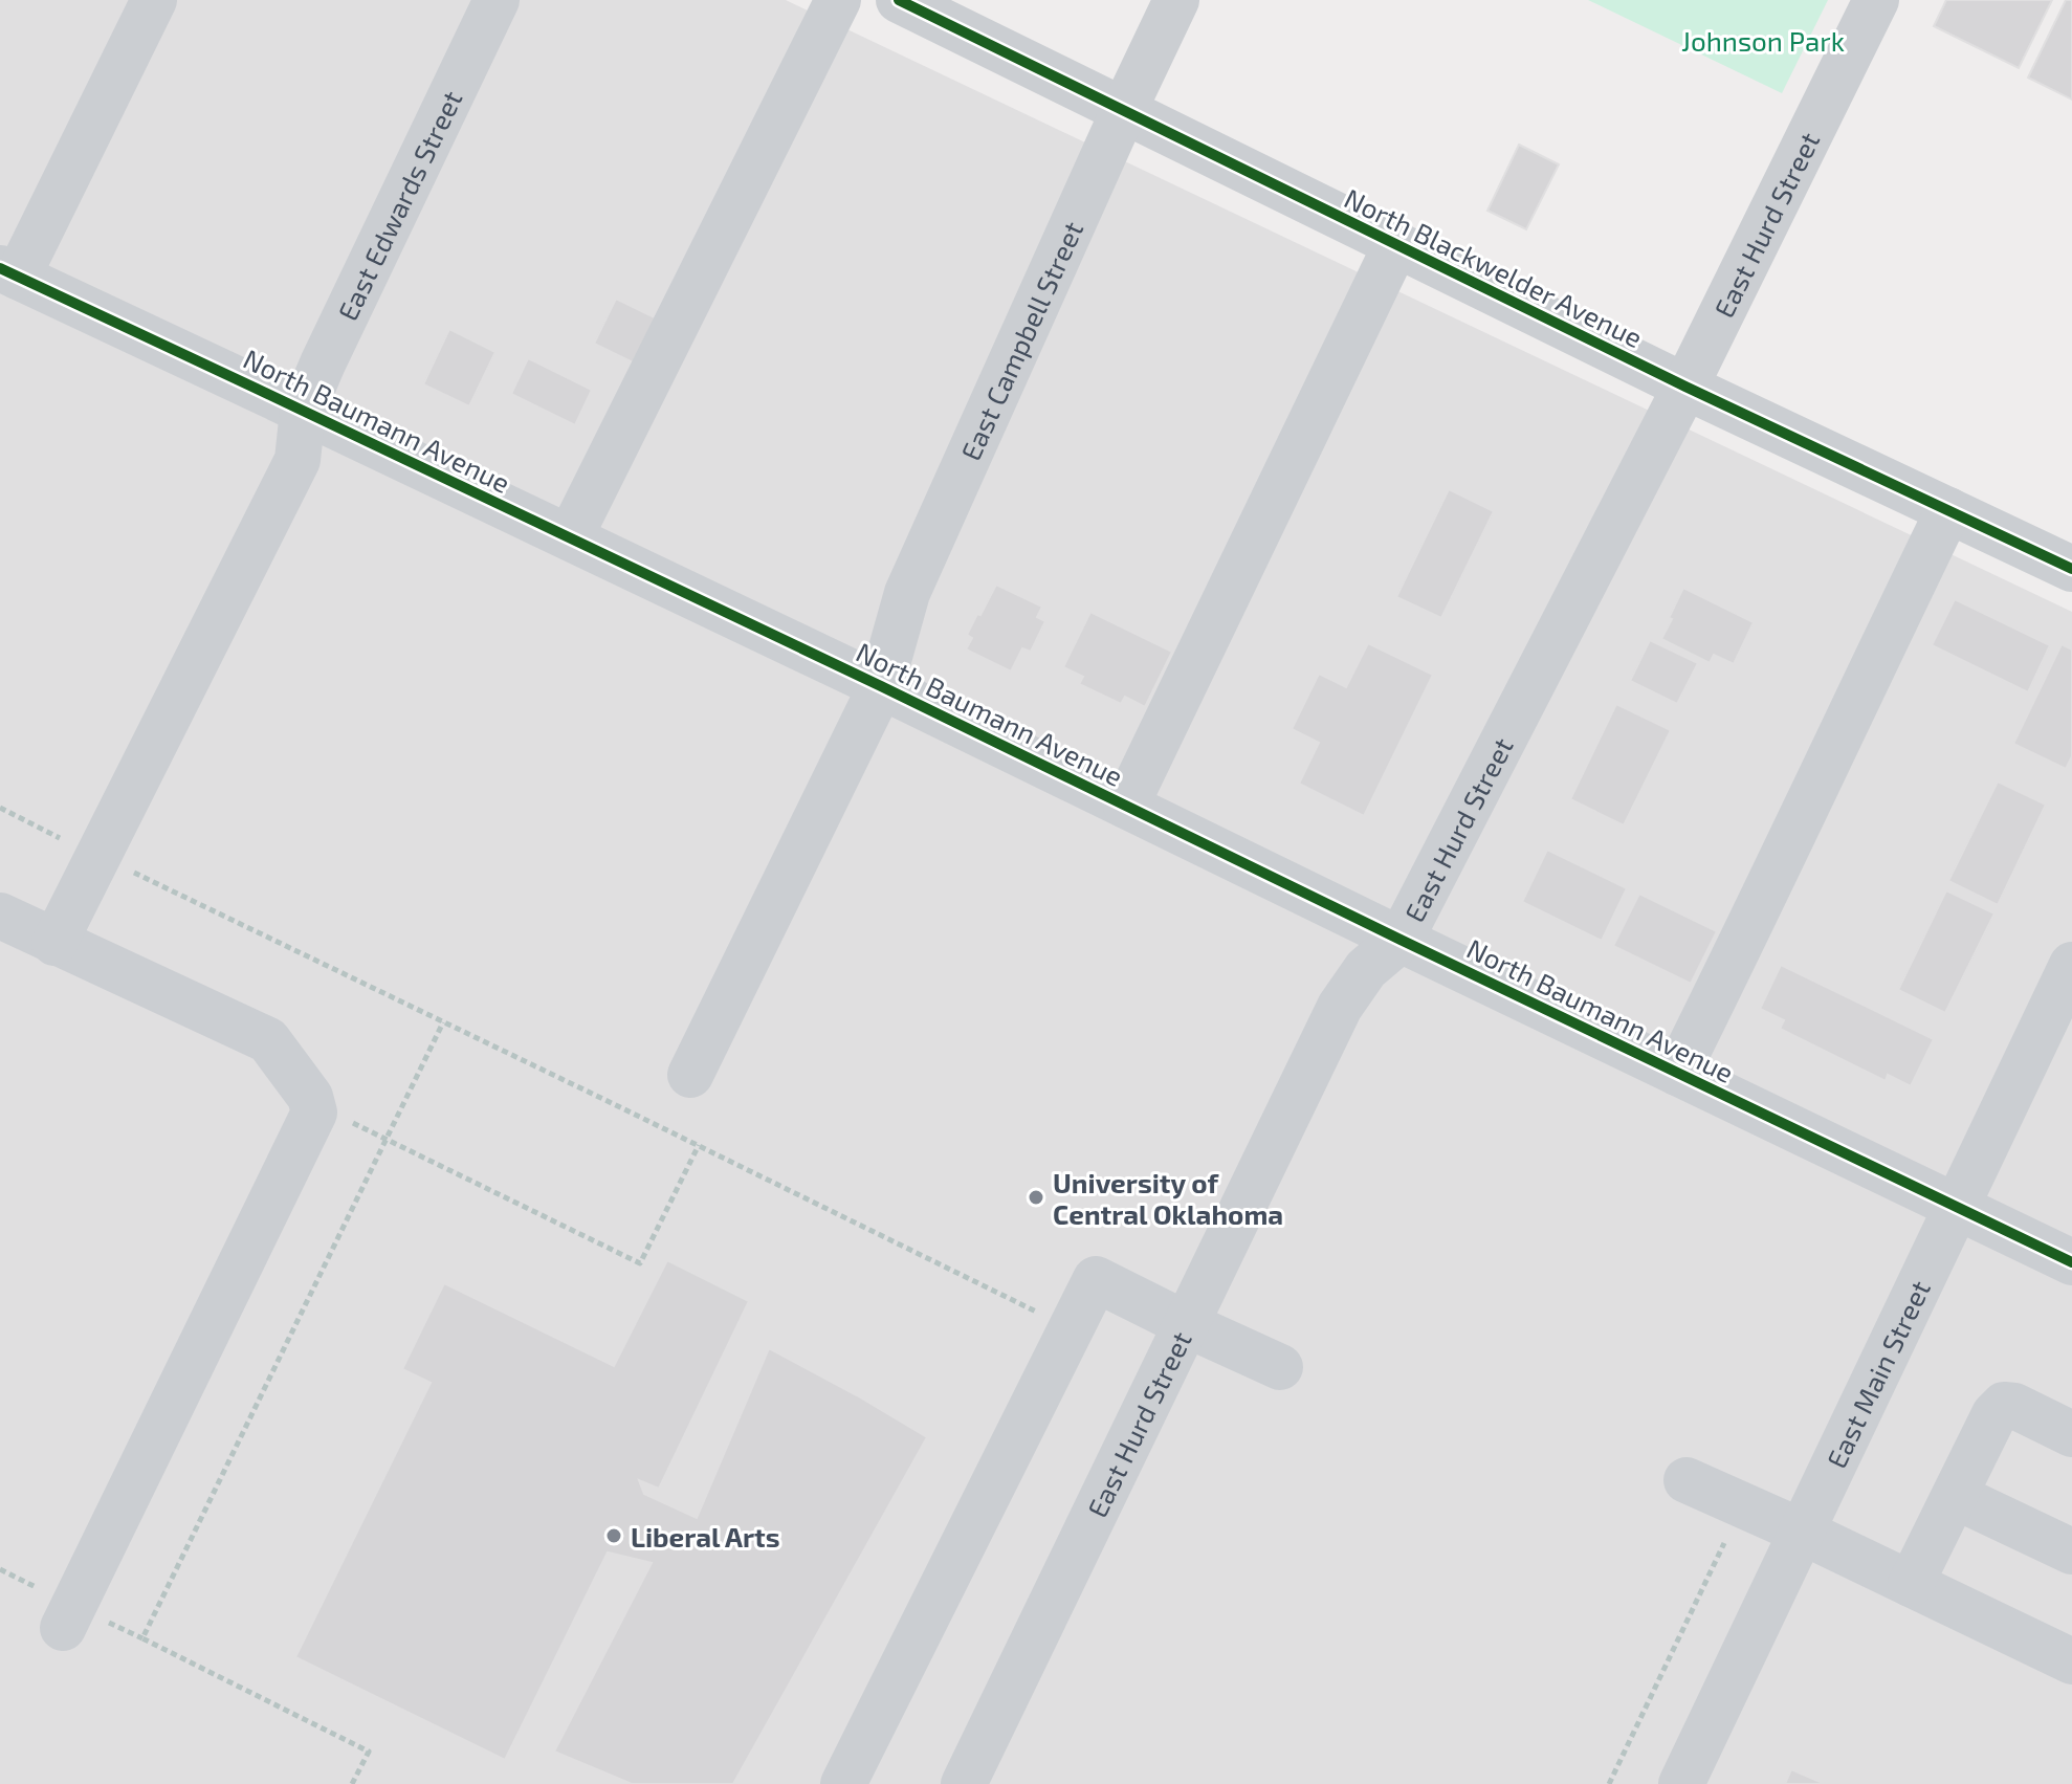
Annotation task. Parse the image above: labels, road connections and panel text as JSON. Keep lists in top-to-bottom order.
{
  "streets": {
    "street": [
      "East Edwards Street",
      "East Hurd Street",
      "North Blackwelder Avenue",
      "East Campbell Street",
      "North Baumann Avenue",
      "East Main Street"
    ]
  },
  "crossings": [
    ["East Edwards Street", "North Baumann Avenue"],
    ["East Hurd Street", "North Blackwelder Avenue"],
    ["East Hurd Street", "North Baumann Avenue"],
    ["North Blackwelder Avenue", "East Campbell Street"],
    ["East Campbell Street", "North Baumann Avenue"],
    ["North Baumann Avenue", "East Main Street"]
  ],
  "parks": ["Johnson Park"],
  "places": ["University of Central Oklahoma", "Liberal Arts"]
}
